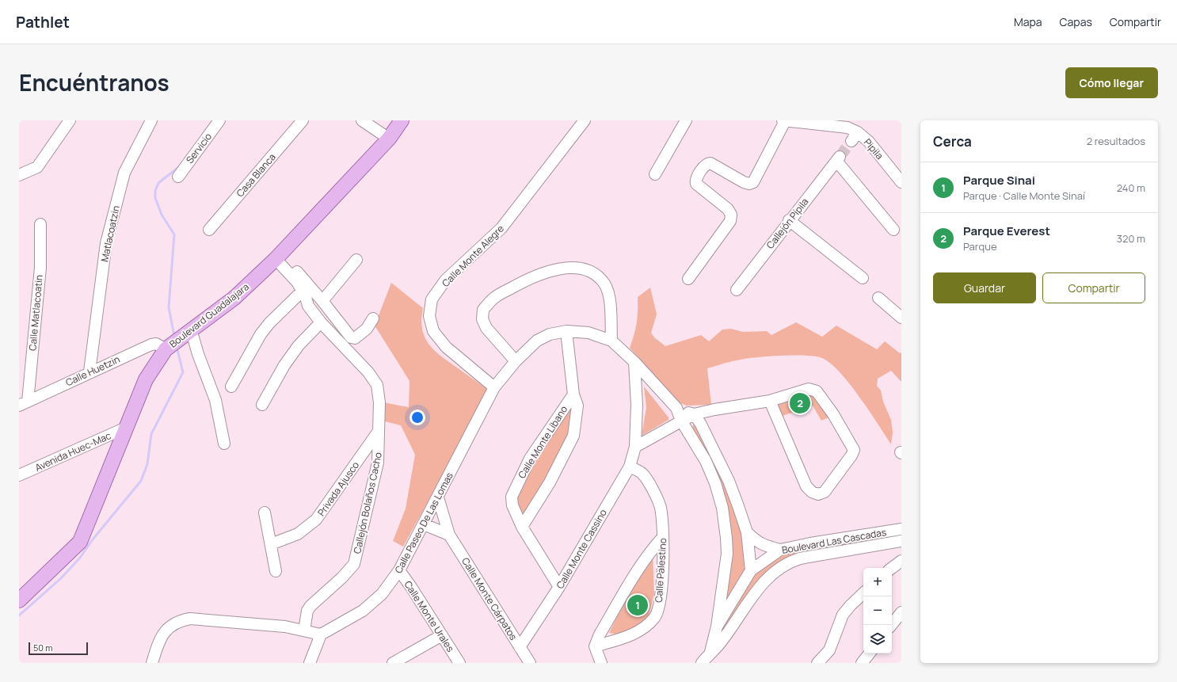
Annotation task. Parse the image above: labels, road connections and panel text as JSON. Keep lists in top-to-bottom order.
{
  "streets": {
    "main road": ["Boulevard Guadalajara"],
    "street": [
      "Servicio",
      "Pipila",
      "Casa Blanca",
      "Callejón Pípila",
      "Matlacoatzin",
      "Calle Monte Alegre",
      "Calle Matlacoatin",
      "Calle Huetzin",
      "Calle Monte Líbano",
      "Avenida Huec-Mac",
      "Privada Ajusco",
      "Callejón Bolaños Cacho",
      "Calle Paseo De Las Lomas",
      "Boulevard Las Cascadas",
      "Calle Monte Cassino",
      "Calle Palestino",
      "Calle Monte Cárpatos",
      "Calle Monte Urales"
    ]
  },
  "crossings": [
    ["Matlacoatzin", "Calle Huetzin"],
    ["Calle Monte Alegre", "Calle Paseo De Las Lomas"],
    ["Calle Matlacoatin", "Calle Huetzin"],
    ["Boulevard Guadalajara", "Calle Huetzin"],
    ["Boulevard Guadalajara", "Avenida Huec-Mac"],
    ["Boulevard Guadalajara", "Callejón Bolaños Cacho"],
    ["Calle Monte Líbano", "Calle Paseo De Las Lomas"],
    ["Calle Monte Líbano", "Calle Monte Cassino"],
    ["Privada Ajusco", "Callejón Bolaños Cacho"],
    ["Calle Paseo De Las Lomas", "Calle Monte Cárpatos"],
    ["Calle Paseo De Las Lomas", "Calle Monte Urales"],
    ["Calle Monte Cassino", "Calle Palestino"],
    ["Calle Monte Cassino", "Calle Monte Cárpatos"]
  ],
  "scale_bar": "50 m",
  "page": {
    "header": "Pathlet",
    "nav": ["Mapa", "Capas", "Compartir"],
    "title": "Encuéntranos",
    "buttons": [
      "Cómo llegar",
      ["Guardar", "Compartir"]
    ],
    "heading": ["Cerca", "2 resultados"],
    "list": [
      {
        "mark": "1",
        "name": "Parque Sinai",
        "note": "Parque · Calle Monte Sinaí",
        "value": "240 m"
      },
      {
        "mark": "2",
        "name": "Parque Everest",
        "note": "Parque",
        "value": "320 m"
      }
    ],
    "pins": ["2", "1"],
    "map_buttons": ["+", "−"],
    "scale": "50 m"
  }
}
